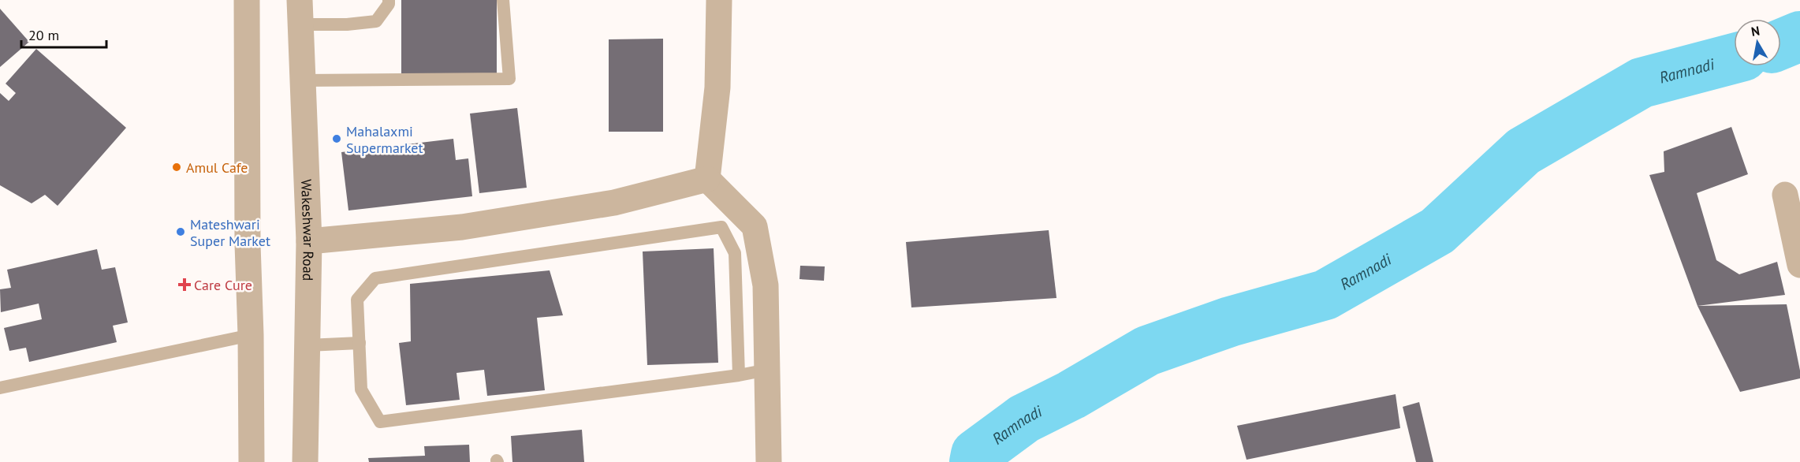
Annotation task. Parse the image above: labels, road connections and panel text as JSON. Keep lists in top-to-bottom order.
{
  "streets": {
    "street": ["Wakeshwar Road"]
  },
  "water": ["Ramnadi"],
  "places": {
    "other": ["Mahalaxmi Supermarket", "Amul Cafe", "Mateshwari Super Market"],
    "health": ["Care Cure"]
  },
  "scale_bar": "20 m",
  "north": "top"
}
